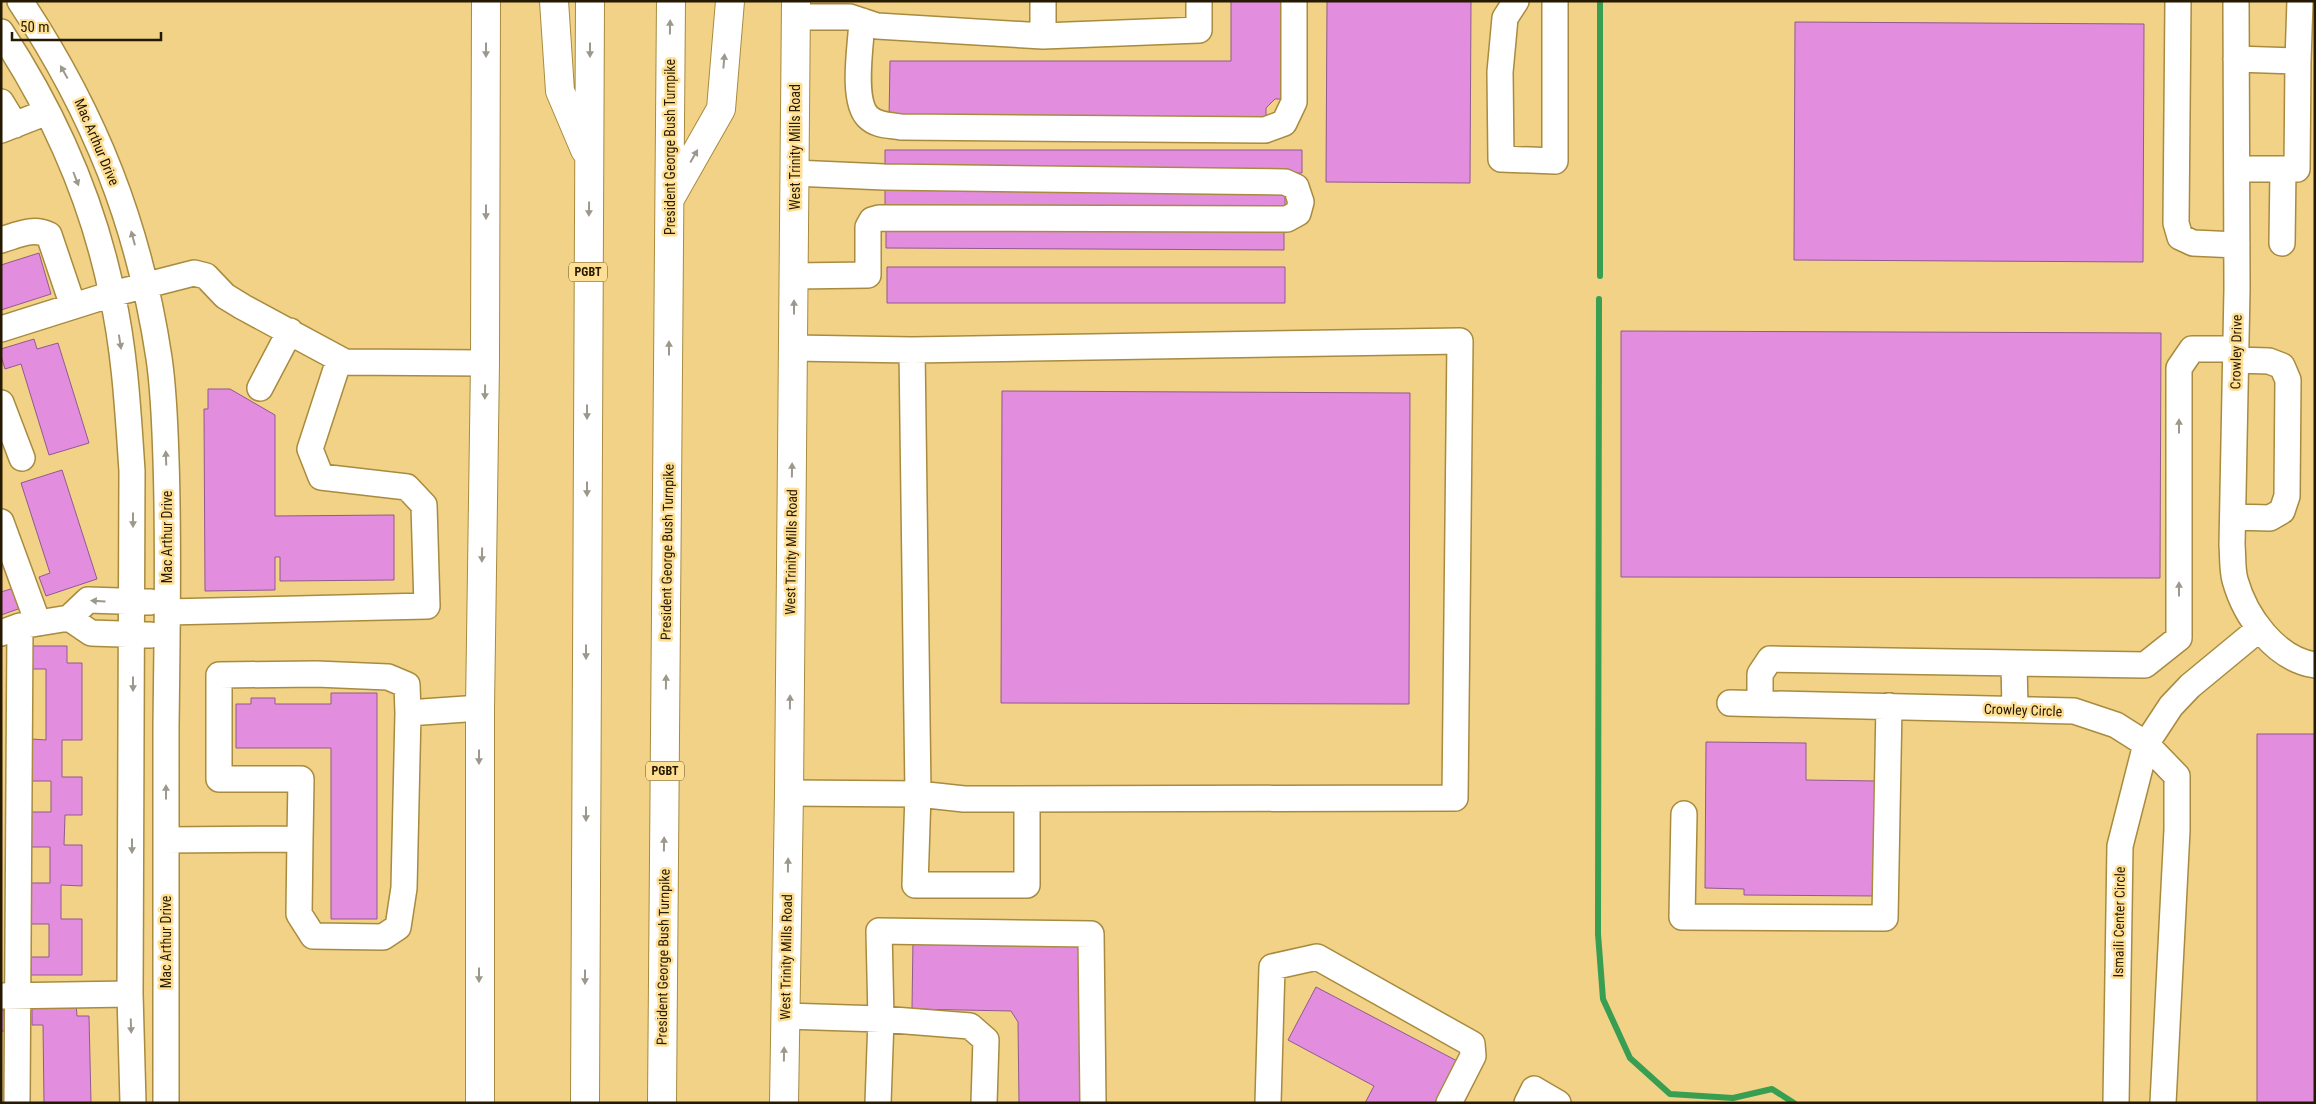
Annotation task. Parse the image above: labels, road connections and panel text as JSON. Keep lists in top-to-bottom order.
{
  "streets": {
    "main road": ["President George Bush Turnpike", "West Trinity Mills Road", "PGBT"],
    "street": [
      "Mac Arthur Drive",
      "Crowley Drive",
      "Crowley Circle",
      "Ismaili Center Circle"
    ]
  },
  "crossings": [
    ["Crowley Circle", "Ismaili Center Circle"]
  ],
  "scale_bar": "50 m"
}
